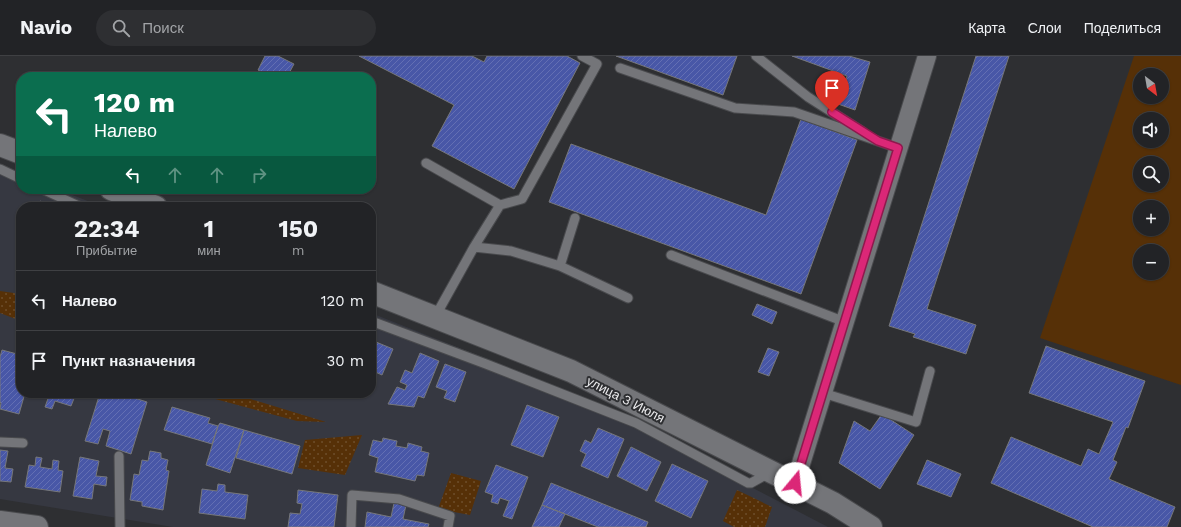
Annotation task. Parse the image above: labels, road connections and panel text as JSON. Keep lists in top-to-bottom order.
{
  "streets": {
    "main road": ["улица 3 Июля"]
  },
  "north": "bottom right",
  "page": {
    "header": "Navio",
    "search": "Поиск",
    "nav": ["Карта", "Слои", "Поделиться"],
    "map_buttons": ["+", "−"],
    "turn": ["120 m", "Налево"],
    "eta": [
      "22:34",
      "Прибытие",
      "1",
      "мин",
      "150",
      "m"
    ],
    "list": [
      {
        "name": "Налево",
        "value": "120 m"
      },
      {
        "name": "Пункт назначения",
        "value": "30 m"
      }
    ]
  }
}
